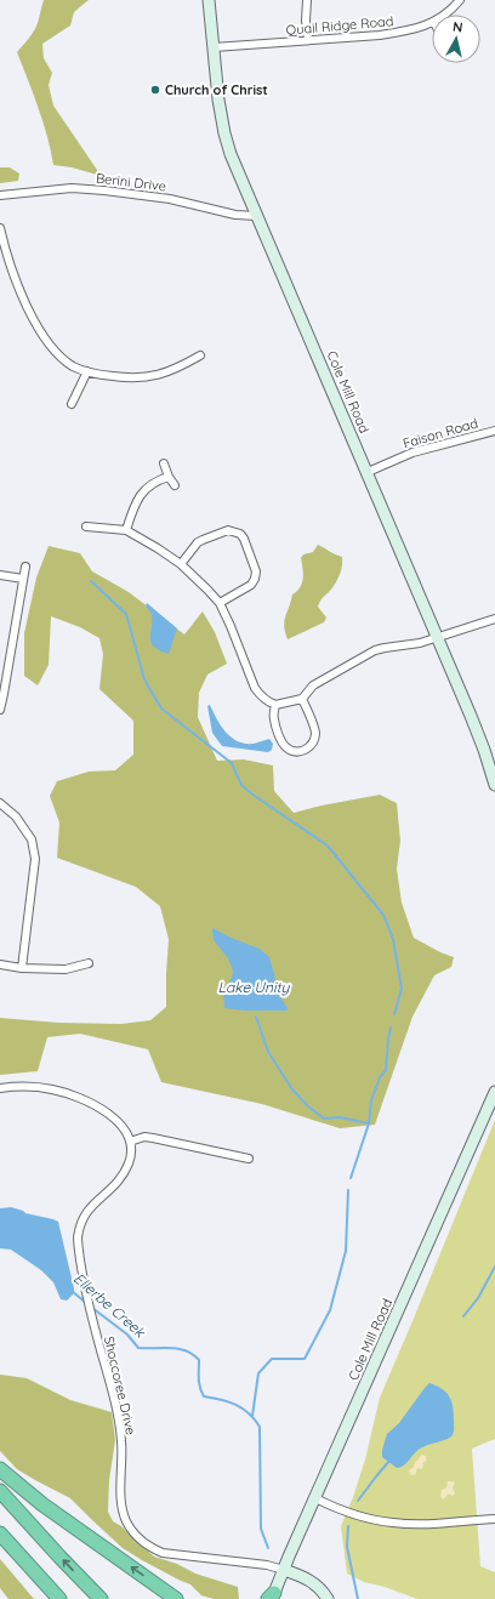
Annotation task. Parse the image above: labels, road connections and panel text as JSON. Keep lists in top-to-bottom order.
{
  "streets": {
    "street": [
      "Quail Ridge Road",
      "Berini Drive",
      "Cole Mill Road",
      "Faison Road",
      "Shoccoree Drive"
    ]
  },
  "crossings": [
    ["Quail Ridge Road", "Cole Mill Road"],
    ["Berini Drive", "Cole Mill Road"],
    ["Cole Mill Road", "Faison Road"],
    ["Cole Mill Road", "Shoccoree Drive"]
  ],
  "water": ["Lake Unity", "Ellerbe Creek"],
  "places": ["Church of Christ"],
  "north": "top"
}
